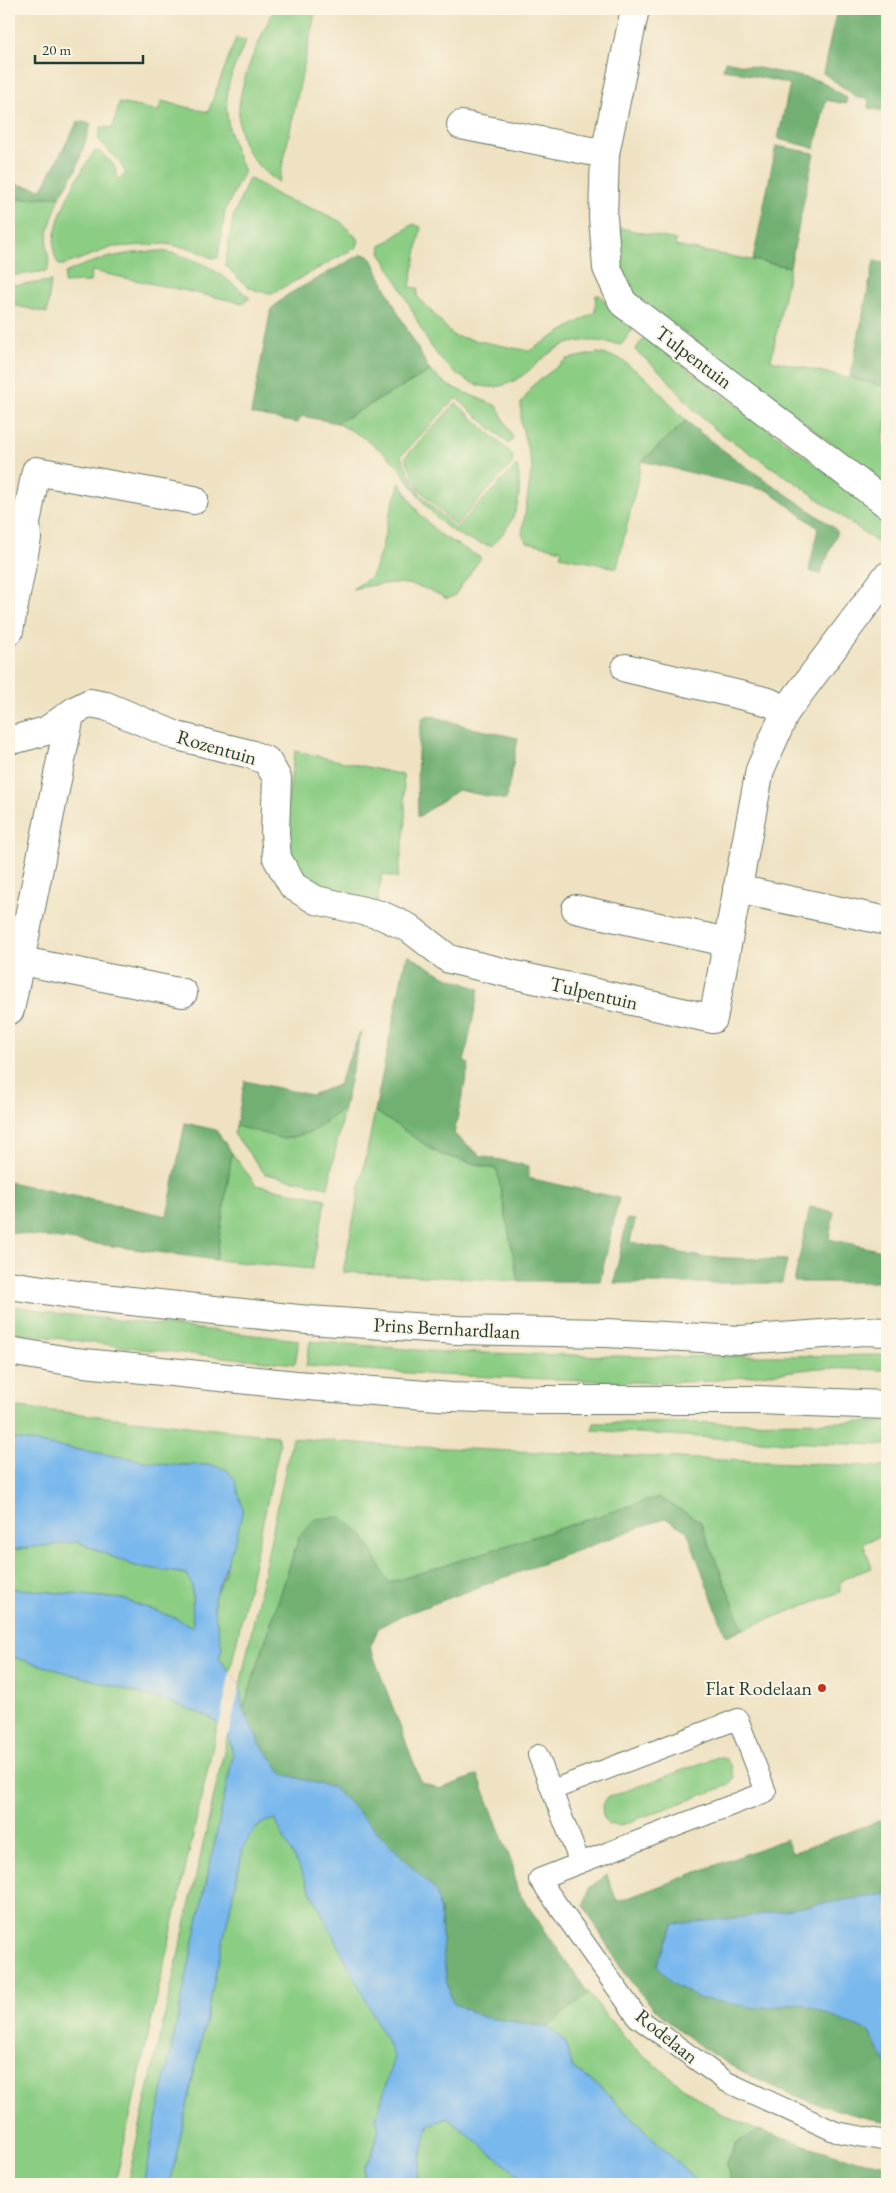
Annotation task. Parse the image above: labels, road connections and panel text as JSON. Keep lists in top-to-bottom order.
{
  "streets": {
    "street": ["Tulpentuin", "Rozentuin", "Prins Bernhardlaan"],
    "lane": ["Rodelaan"]
  },
  "crossings": [
    ["Tulpentuin", "Rozentuin"]
  ],
  "places": ["Flat Rodelaan"],
  "scale_bar": "20 m"
}
